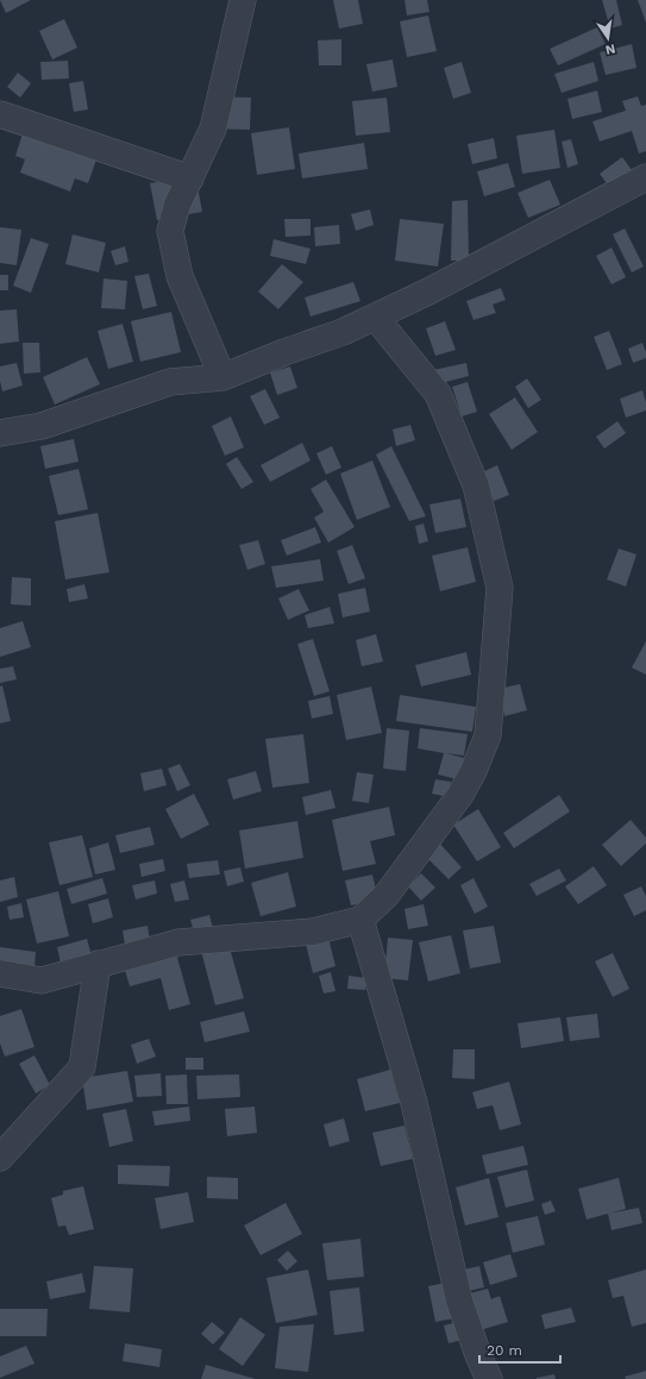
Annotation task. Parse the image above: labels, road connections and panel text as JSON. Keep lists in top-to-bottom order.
{
  "scale_bar": "20 m",
  "north": "bottom"
}
